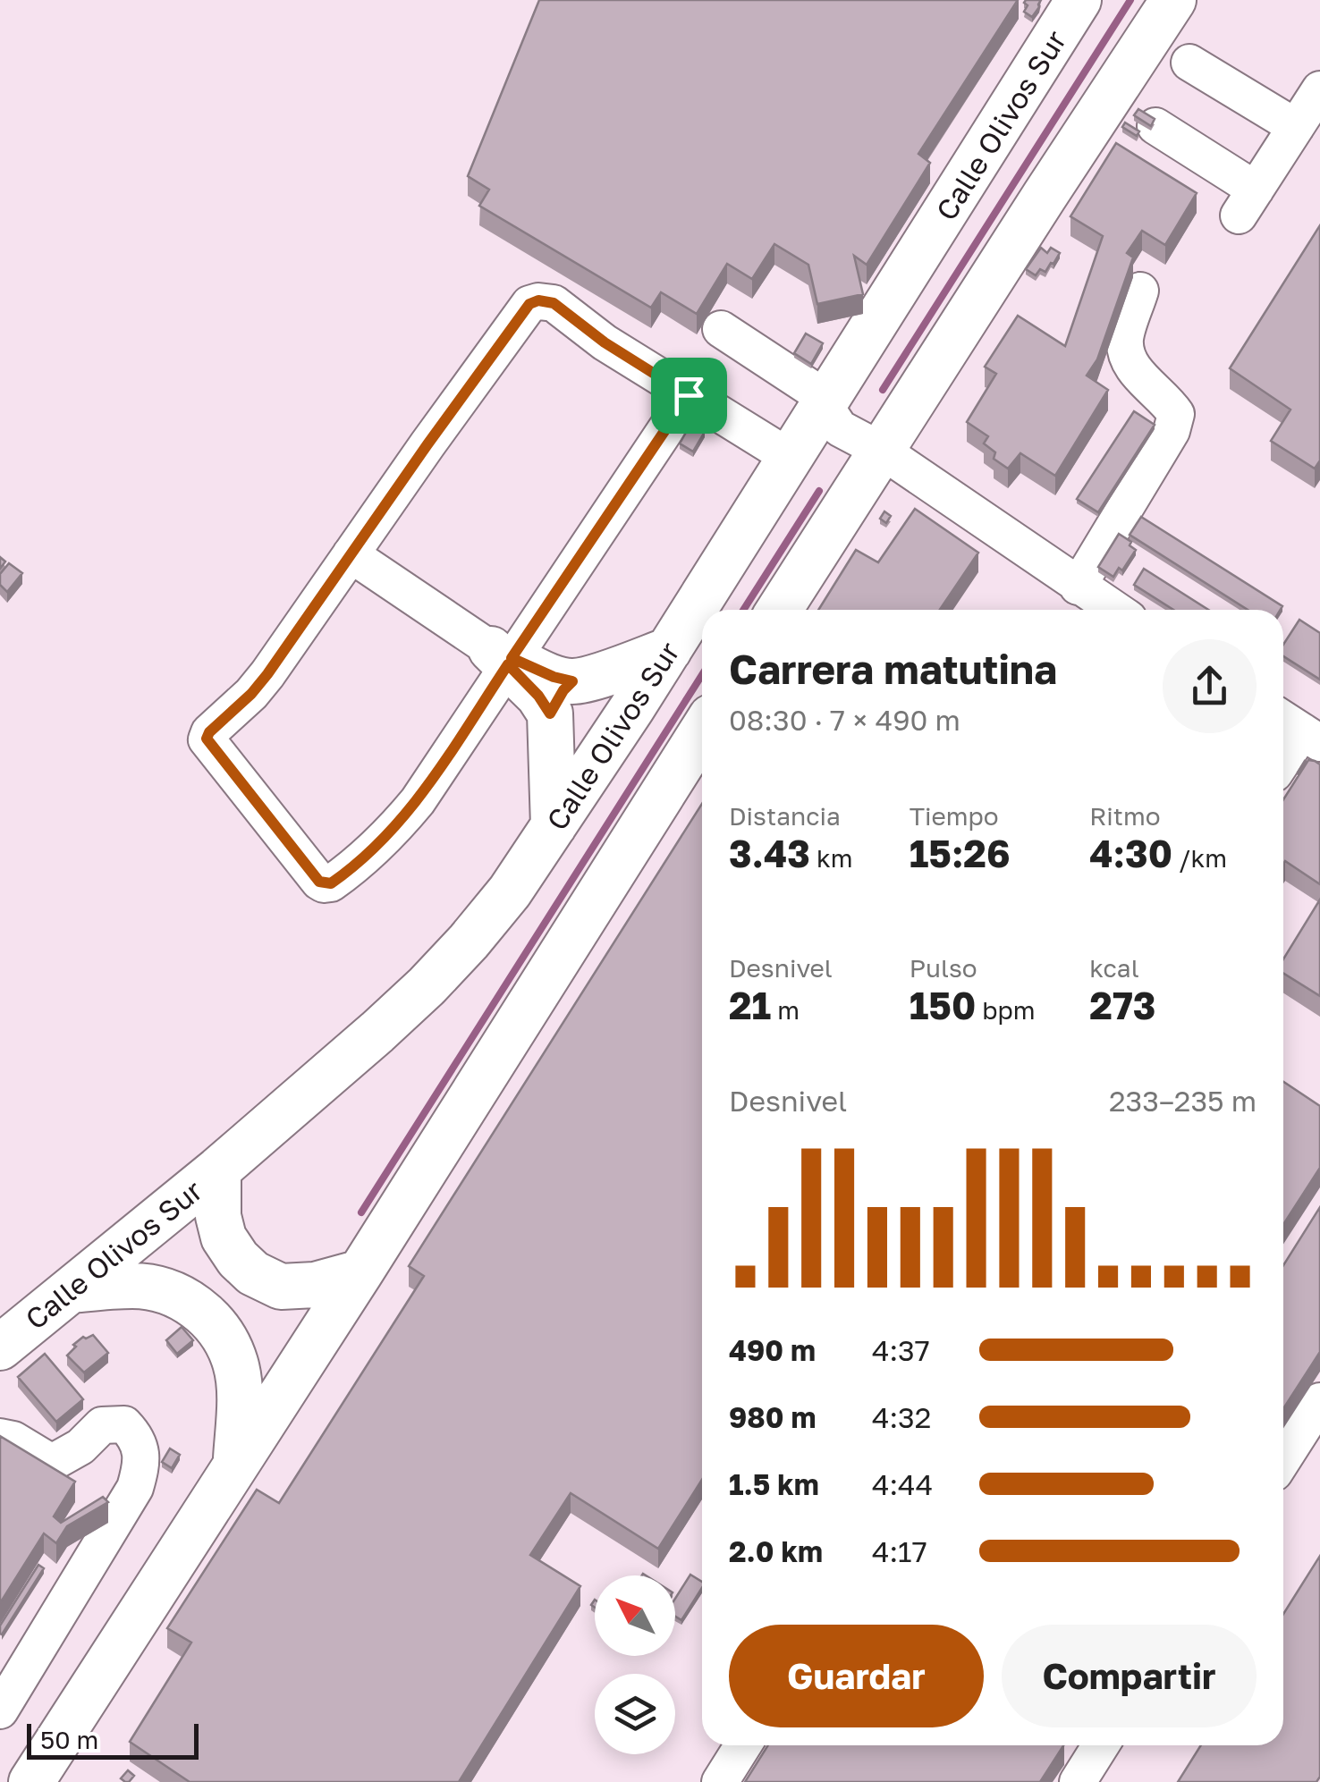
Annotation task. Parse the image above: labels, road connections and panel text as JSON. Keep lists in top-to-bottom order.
{
  "streets": {
    "main road": ["Calle Olivos Sur"]
  },
  "scale_bar": "50 m",
  "north": "top left",
  "page": {
    "heading": ["Carrera matutina", "08:30 · 7 × 490 m"],
    "stats": [
      ["Distancia", "3.43 km"],
      ["Tiempo", "15:26"],
      ["Ritmo", "4:30 /km"],
      ["Desnivel", "21 m"],
      ["Pulso", "150 bpm"],
      ["kcal", "273"]
    ],
    "chart": ["Desnivel", "233–235 m"],
    "list": [
      {
        "name": "490 m",
        "note": "4:37"
      },
      {
        "name": "980 m",
        "note": "4:32"
      },
      {
        "name": "1.5 km",
        "note": "4:44"
      },
      {
        "name": "2.0 km",
        "note": "4:17"
      }
    ],
    "buttons": ["Guardar", "Compartir"],
    "scale": "50 m"
  }
}
